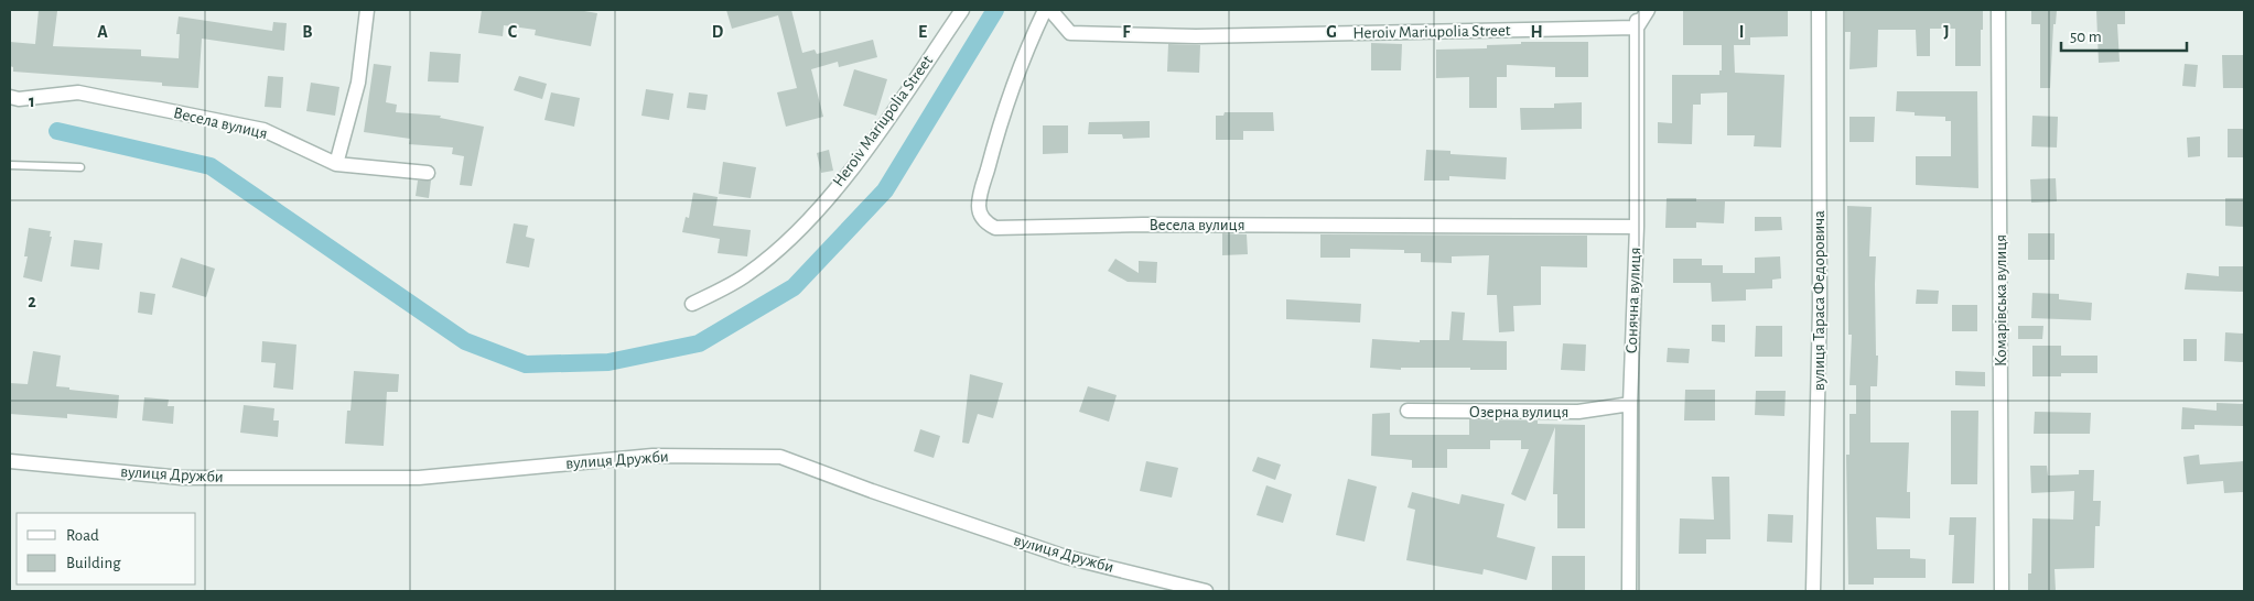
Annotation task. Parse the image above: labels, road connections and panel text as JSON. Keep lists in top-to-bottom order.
{
  "streets": {
    "street": [
      "Heroiv Mariupolia Street",
      "Весела вулиця",
      "Сонячна вулиця",
      "вулиця Тараса Федоровича",
      "Комарівська вулиця",
      "Озерна вулиця",
      "вулиця Дружби"
    ]
  },
  "crossings": [
    ["Heroiv Mariupolia Street", "Сонячна вулиця"],
    ["Весела вулиця", "Сонячна вулиця"],
    ["Сонячна вулиця", "Озерна вулиця"]
  ],
  "legend": ["Road", "Building"],
  "scale_bar": "50 m",
  "grid": {
    "columns": [
      "A",
      "B",
      "C",
      "D",
      "E",
      "F",
      "G",
      "H",
      "I",
      "J"
    ],
    "rows": ["1", "2"]
  }
}
